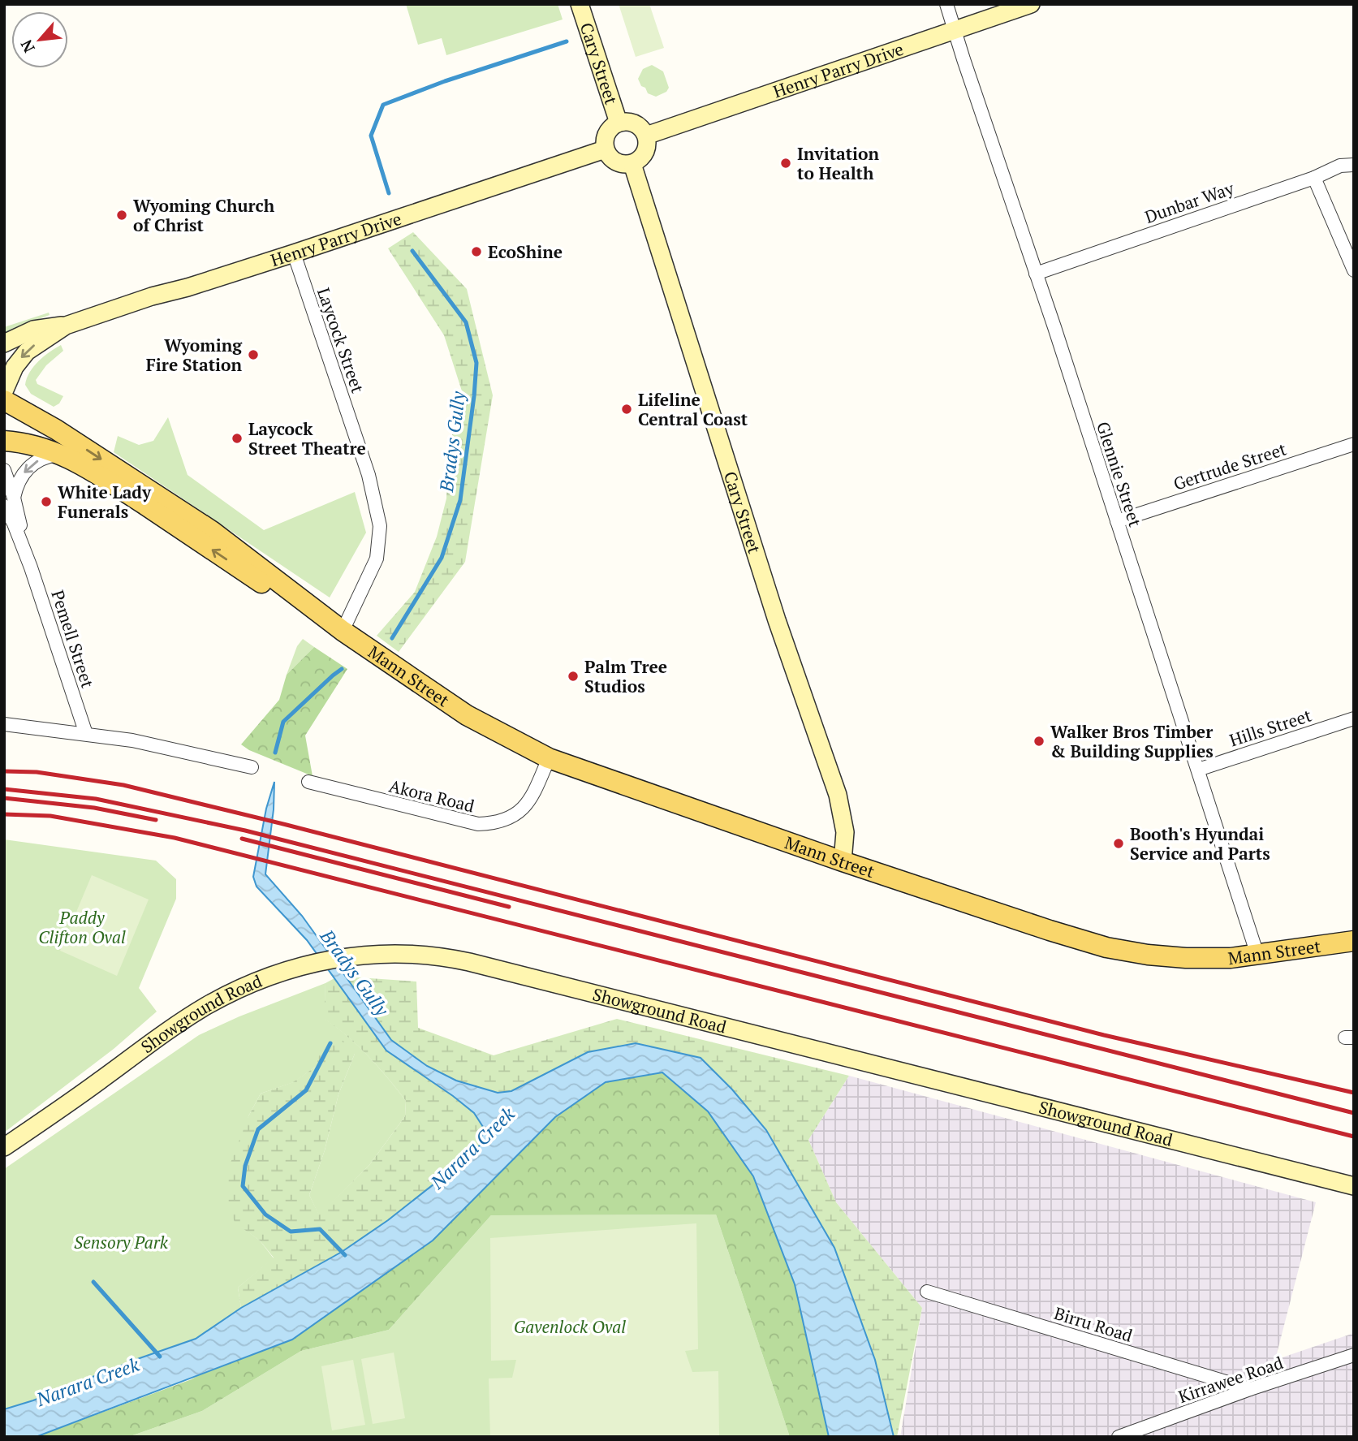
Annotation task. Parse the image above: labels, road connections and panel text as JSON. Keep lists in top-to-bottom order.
{
  "streets": {
    "main road": ["Mann Street"],
    "street": [
      "Cary Street",
      "Henry Parry Drive",
      "Dunbar Way",
      "Laycock Street",
      "Gertrude Street",
      "Glennie Street",
      "Pemell Street",
      "Hills Street",
      "Akora Road",
      "Showground Road",
      "Birru Road",
      "Kirrawee Road"
    ]
  },
  "crossings": [
    ["Cary Street", "Henry Parry Drive"],
    ["Cary Street", "Mann Street"],
    ["Henry Parry Drive", "Laycock Street"],
    ["Henry Parry Drive", "Glennie Street"],
    ["Dunbar Way", "Glennie Street"],
    ["Laycock Street", "Mann Street"],
    ["Gertrude Street", "Glennie Street"],
    ["Glennie Street", "Mann Street"],
    ["Glennie Street", "Hills Street"],
    ["Mann Street", "Akora Road"],
    ["Birru Road", "Kirrawee Road"]
  ],
  "water": ["Bradys Gully", "Narara Creek"],
  "parks": ["Paddy Clifton Oval", "Sensory Park", "Gavenlock Oval"],
  "places": [
    "Invitation to Health",
    "Wyoming Church of Christ",
    "EcoShine",
    "Wyoming Fire Station",
    "Lifeline Central Coast",
    "Laycock Street Theatre",
    "White Lady Funerals",
    "Palm Tree Studios",
    "Walker Bros Timber & Building Supplies",
    "Booth's Hyundai Service and Parts"
  ],
  "north": "bottom left"
}
